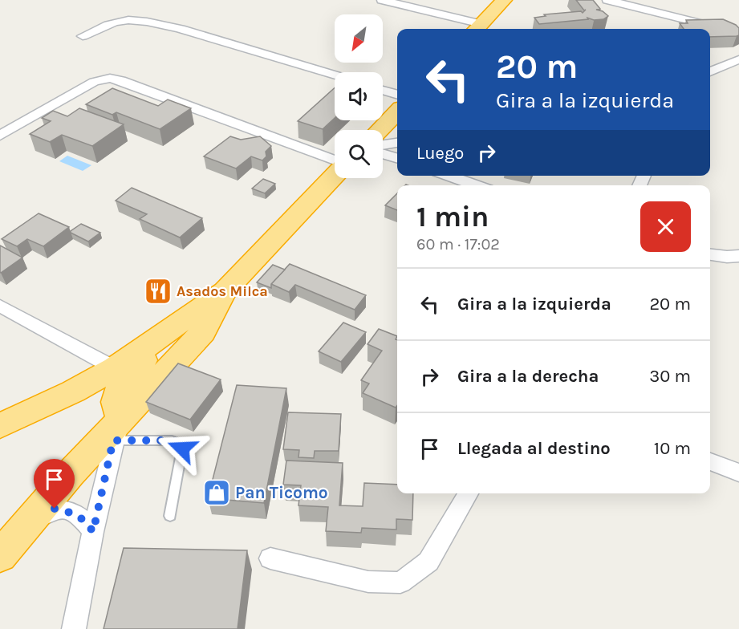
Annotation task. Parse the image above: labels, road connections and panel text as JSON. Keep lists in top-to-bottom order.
{
  "places": {
    "restaurant": ["Asados Milca"],
    "shop": ["Pan Ticomo"]
  },
  "north": "bottom left",
  "page": {
    "turn": ["20 m", "Gira a la izquierda"],
    "then": "Luego",
    "heading": ["1 min", "60 m · 17:02"],
    "list": [
      {
        "name": "Gira a la izquierda",
        "value": "20 m"
      },
      {
        "name": "Gira a la derecha",
        "value": "30 m"
      },
      {
        "name": "Llegada al destino",
        "value": "10 m"
      }
    ]
  }
}
